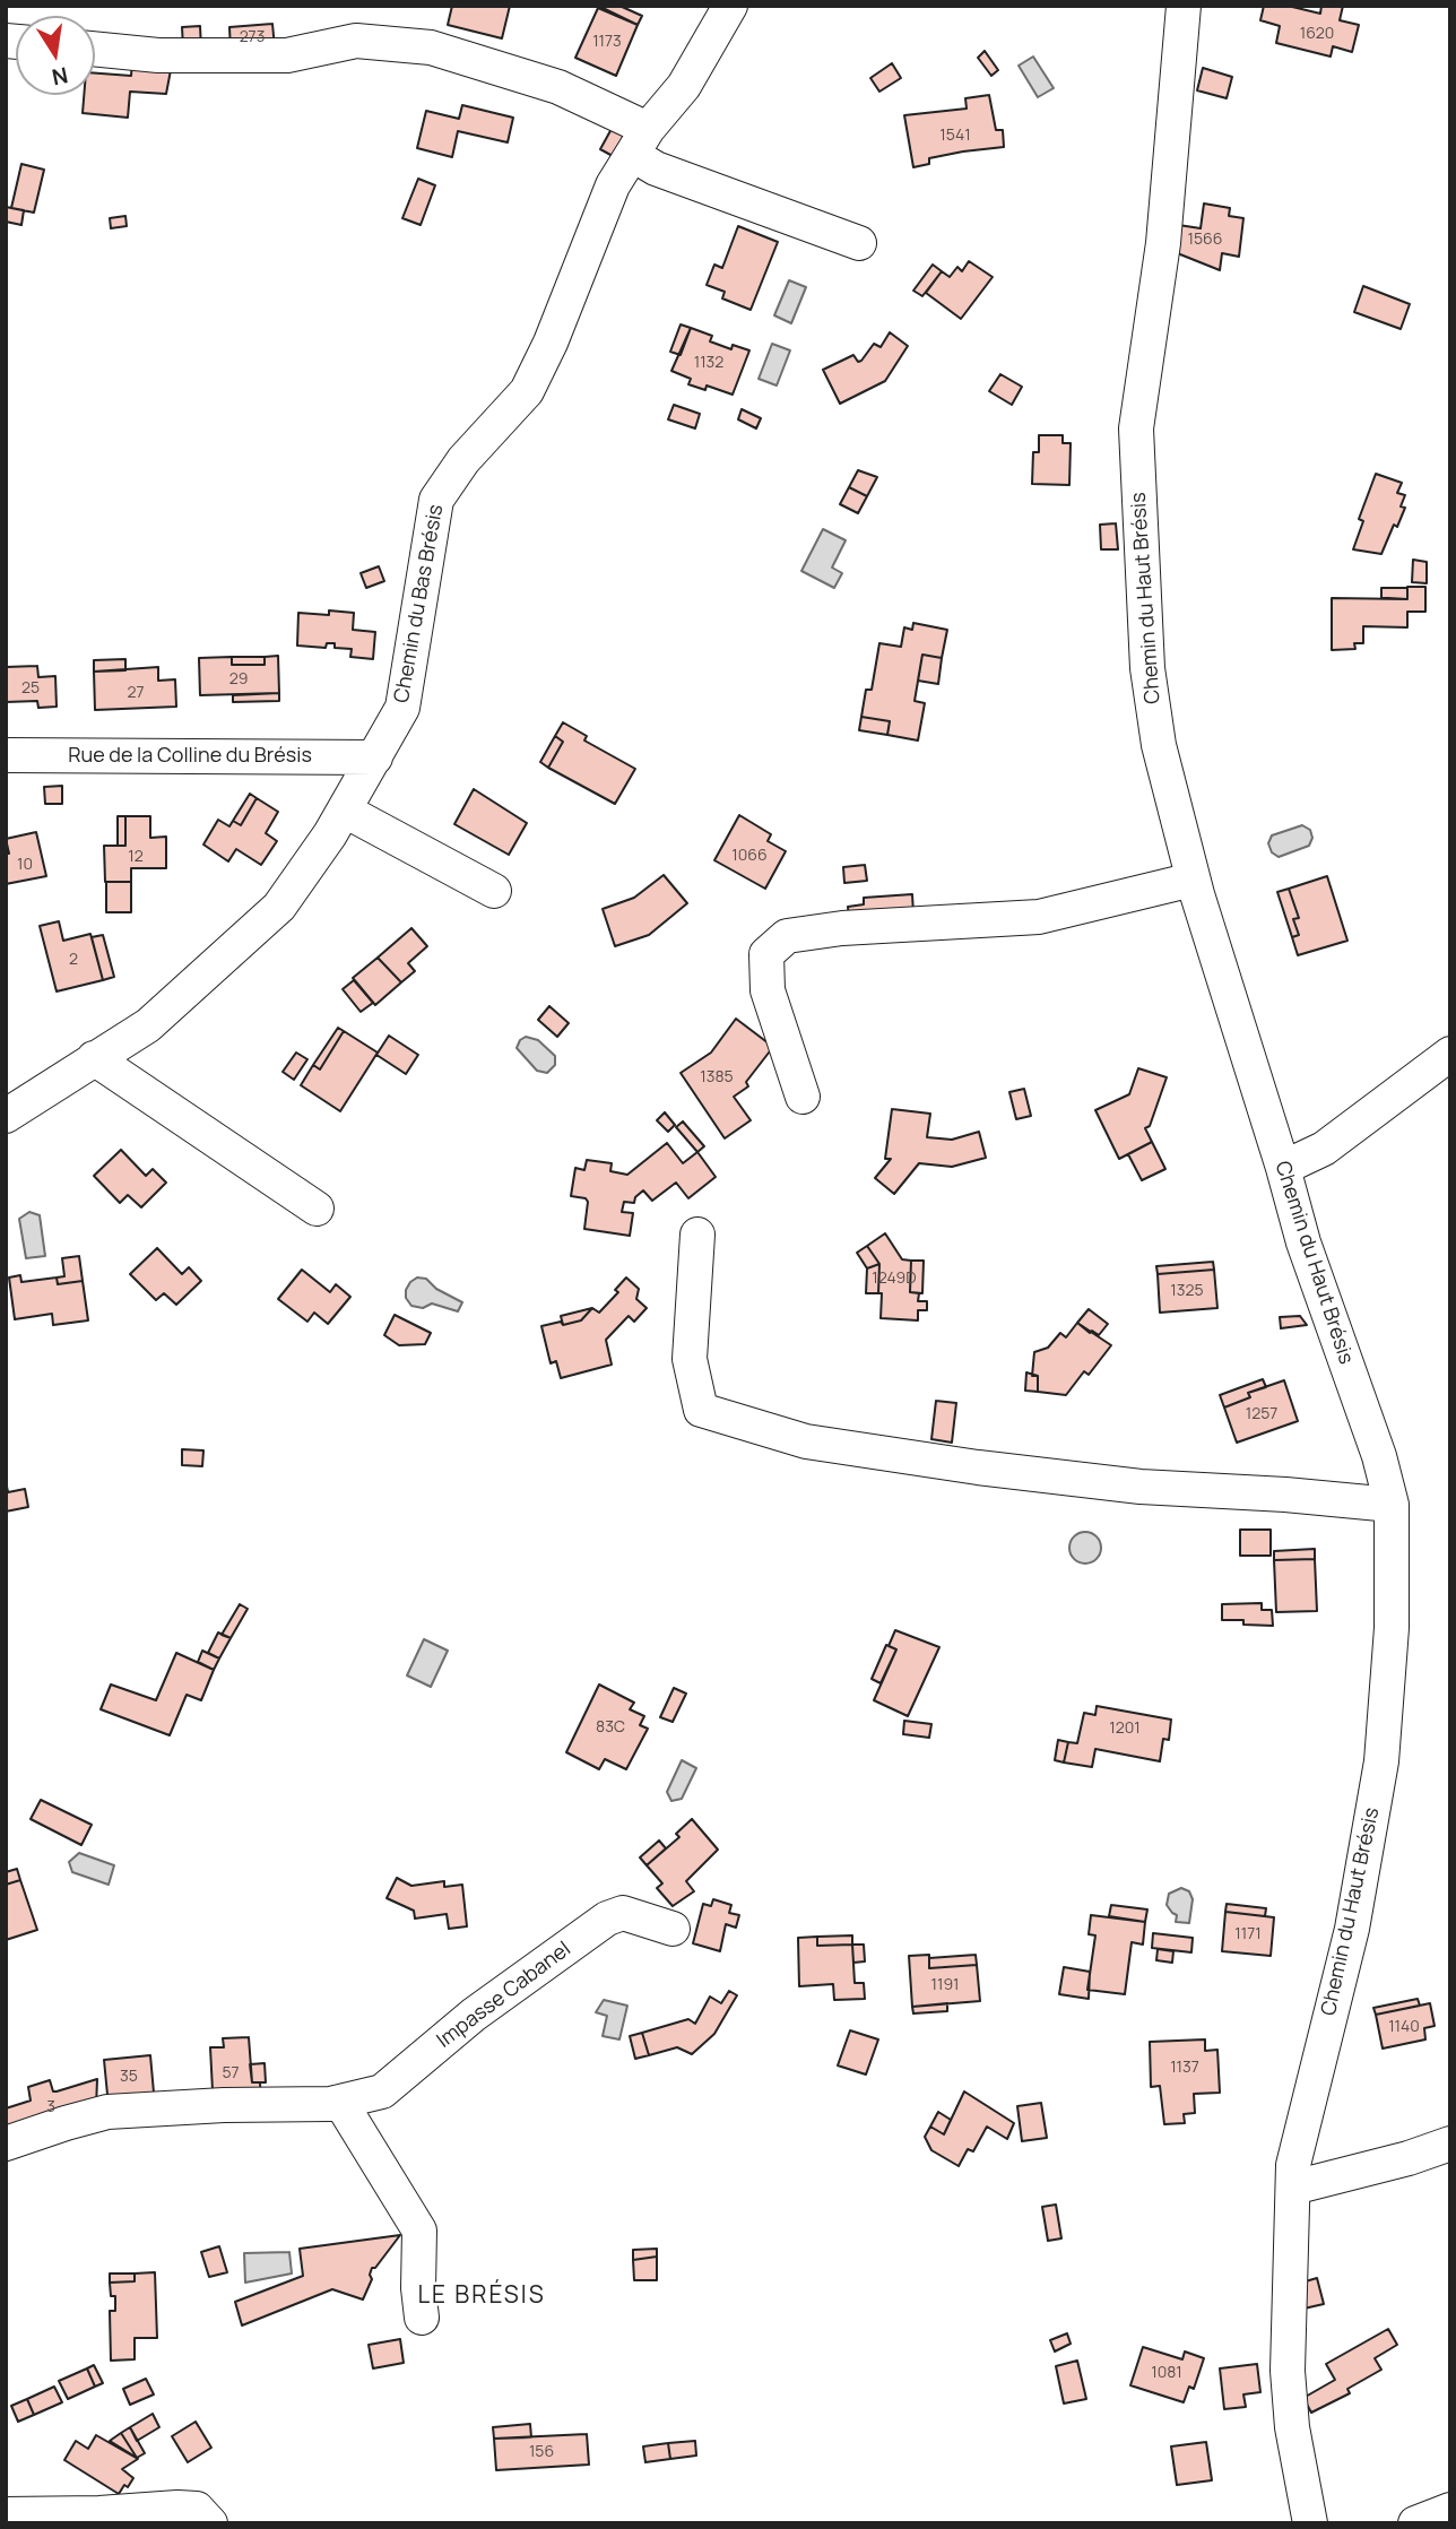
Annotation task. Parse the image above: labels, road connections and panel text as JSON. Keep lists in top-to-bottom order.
{
  "streets": {
    "street": [
      "Chemin du Haut Brésis",
      "Chemin du Bas Brésis",
      "Rue de la Colline du Brésis",
      "Impasse Cabanel"
    ]
  },
  "crossings": [
    ["Chemin du Bas Brésis", "Rue de la Colline du Brésis"]
  ],
  "districts": ["LE BRÉSIS"],
  "house_numbers": [
    "1620",
    "273",
    "1173",
    "1541",
    "1566",
    "1132",
    "29",
    "25",
    "27",
    "1066",
    "12",
    "10",
    "2",
    "1385",
    "1249D",
    "1325",
    "1257",
    "83C",
    "1201",
    "1171",
    "1191",
    "1140",
    "1137",
    "57",
    "35",
    "3",
    "1081",
    "156"
  ],
  "north": "bottom"
}
